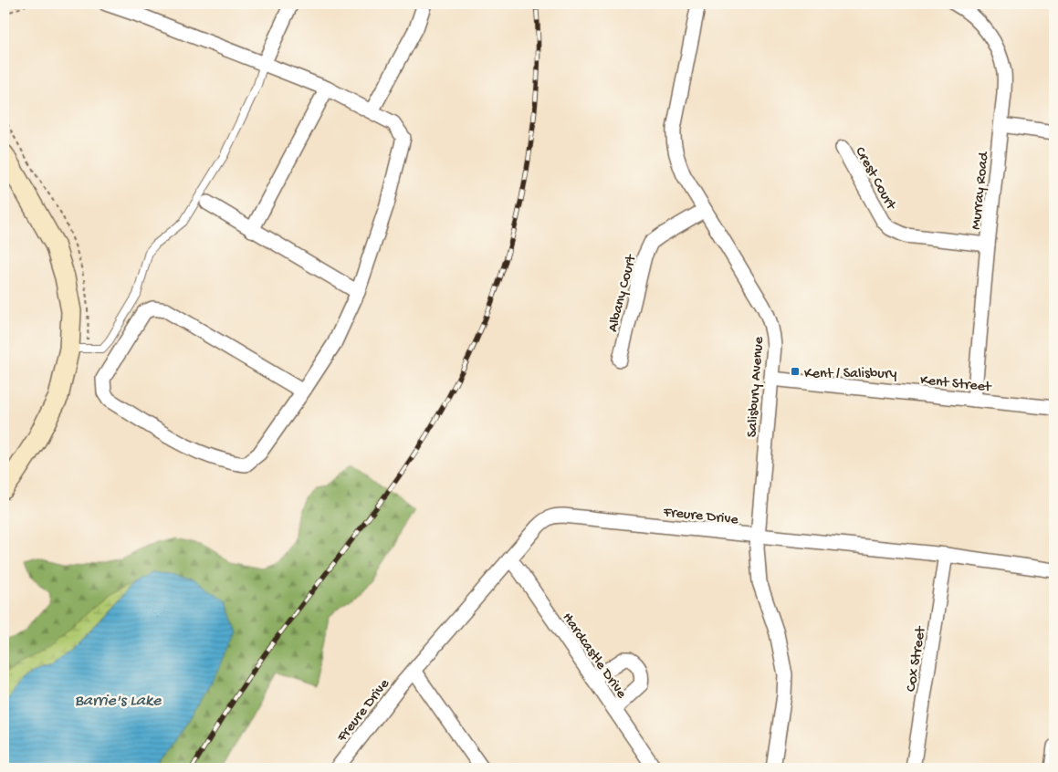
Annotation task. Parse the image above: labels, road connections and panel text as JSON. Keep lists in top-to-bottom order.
{
  "streets": {
    "street": [
      "Crest Court",
      "Murray Road",
      "Albany Court",
      "Kent Street",
      "Salisbury Avenue",
      "Freure Drive",
      "Hardcastle Drive",
      "Cox Street"
    ]
  },
  "crossings": [
    ["Crest Court", "Murray Road"],
    ["Murray Road", "Kent Street"],
    ["Albany Court", "Salisbury Avenue"],
    ["Kent Street", "Salisbury Avenue"],
    ["Salisbury Avenue", "Freure Drive"],
    ["Freure Drive", "Hardcastle Drive"],
    ["Freure Drive", "Cox Street"]
  ],
  "water": ["Barrie's Lake"],
  "places": {
    "transit": ["Kent / Salisbury"]
  }
}
